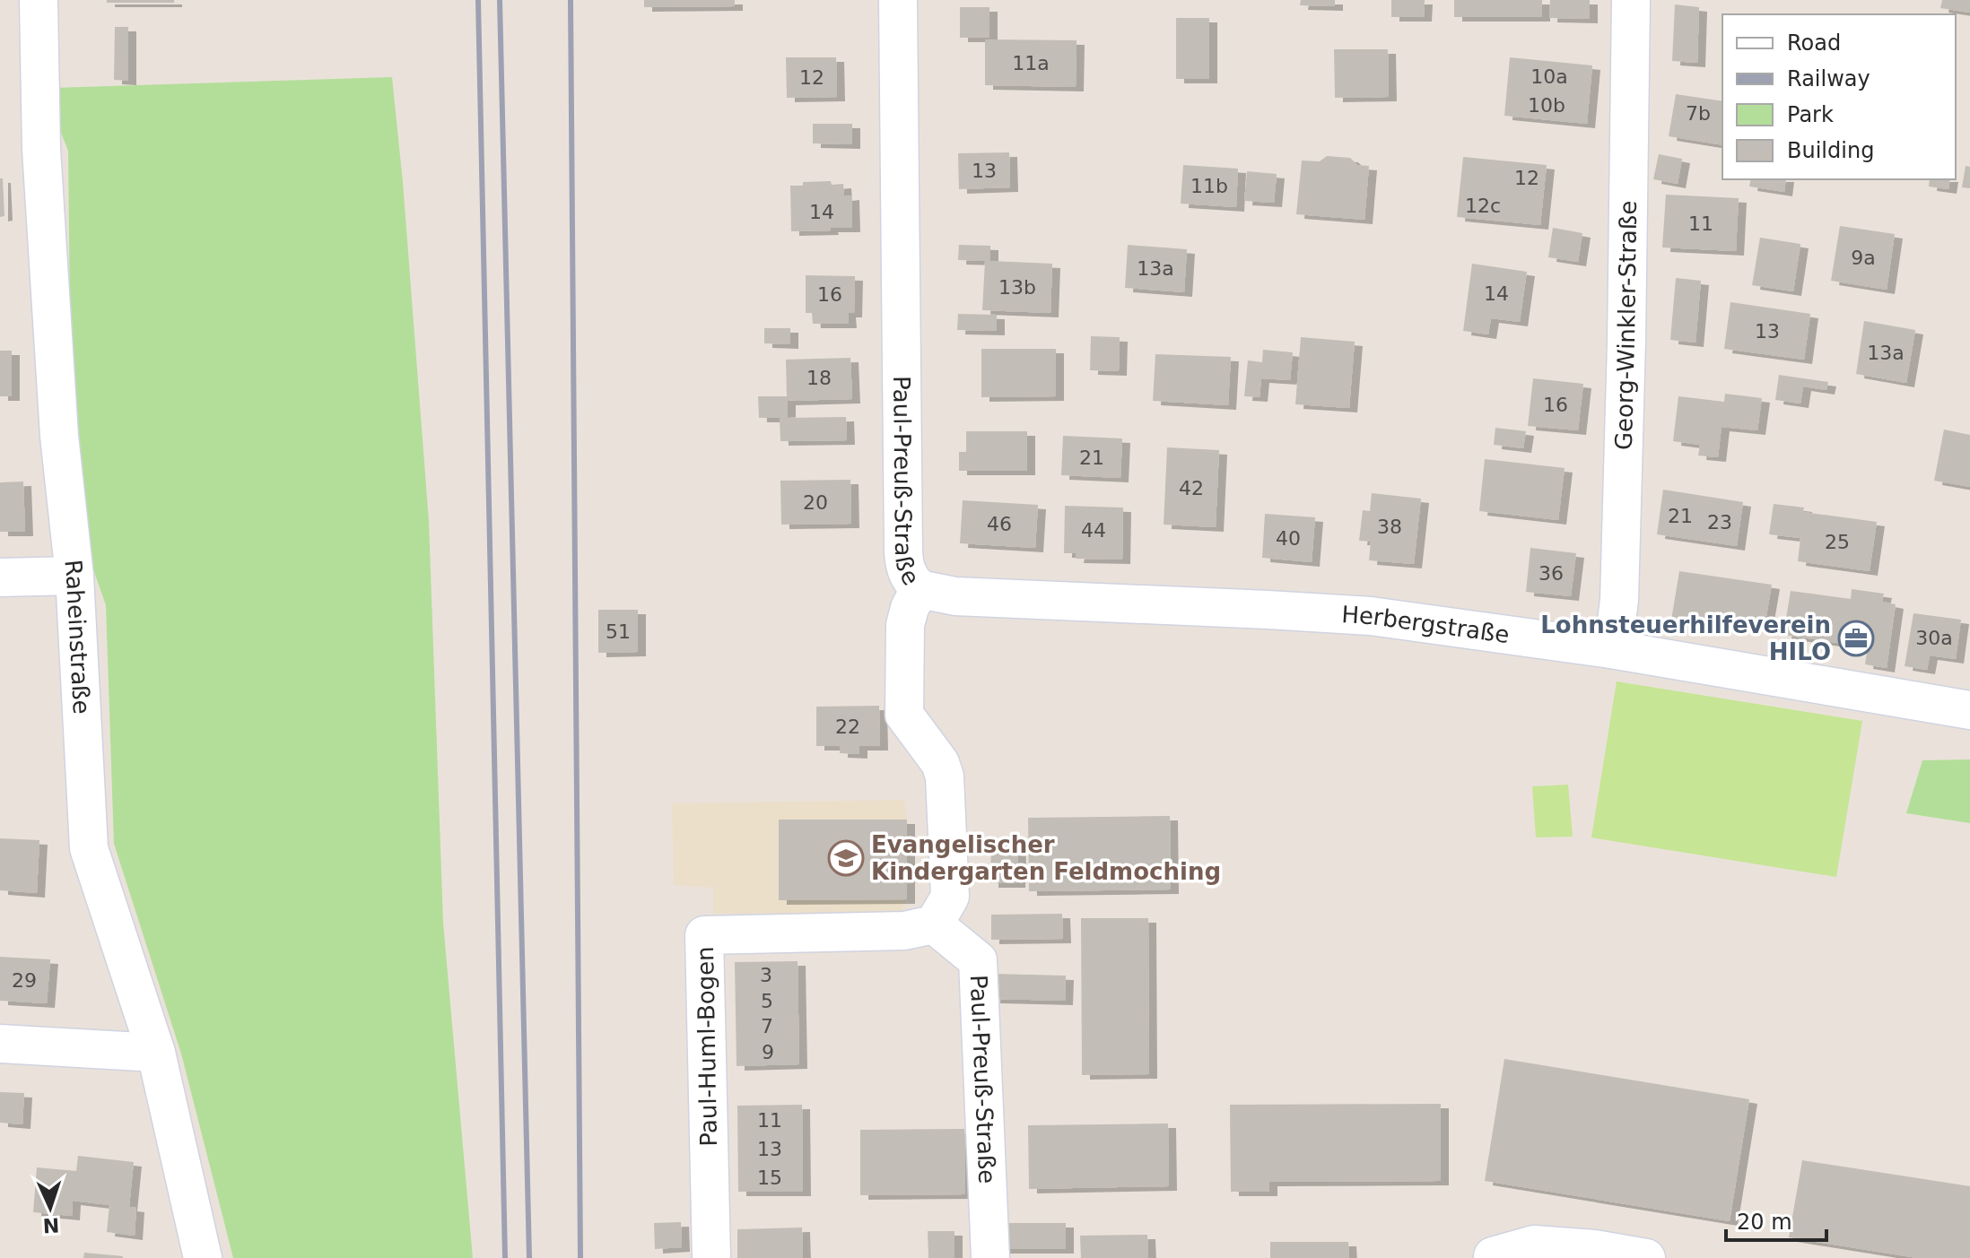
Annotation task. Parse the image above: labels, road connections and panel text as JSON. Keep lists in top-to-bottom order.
{
  "streets": {
    "street": [
      "Georg-Winkler-Straße",
      "Paul-Preuß-Straße",
      "Herbergstraße",
      "Raheinstraße",
      "Paul-Huml-Bogen"
    ]
  },
  "crossings": [
    ["Georg-Winkler-Straße", "Herbergstraße"],
    ["Paul-Preuß-Straße", "Herbergstraße"],
    ["Paul-Preuß-Straße", "Paul-Huml-Bogen"]
  ],
  "places": {
    "office": ["Lohnsteuerhilfeverein HILO"],
    "school or university": ["Evangelischer Kindergarten Feldmoching"]
  },
  "house_numbers": [
    "11a",
    "10a",
    "12",
    "10b",
    "7b",
    "13",
    "12",
    "11b",
    "12c",
    "14",
    "11",
    "9a",
    "13a",
    "13b",
    "14",
    "16",
    "13",
    "13a",
    "18",
    "16",
    "21",
    "42",
    "20",
    "21",
    "23",
    "46",
    "38",
    "44",
    "40",
    "25",
    "36",
    "51",
    "30a",
    "22",
    "3",
    "29",
    "5",
    "7",
    "9",
    "11",
    "13",
    "15"
  ],
  "legend": [
    "Road",
    "Railway",
    "Park",
    "Building"
  ],
  "scale_bar": "20 m",
  "north": "bottom"
}
